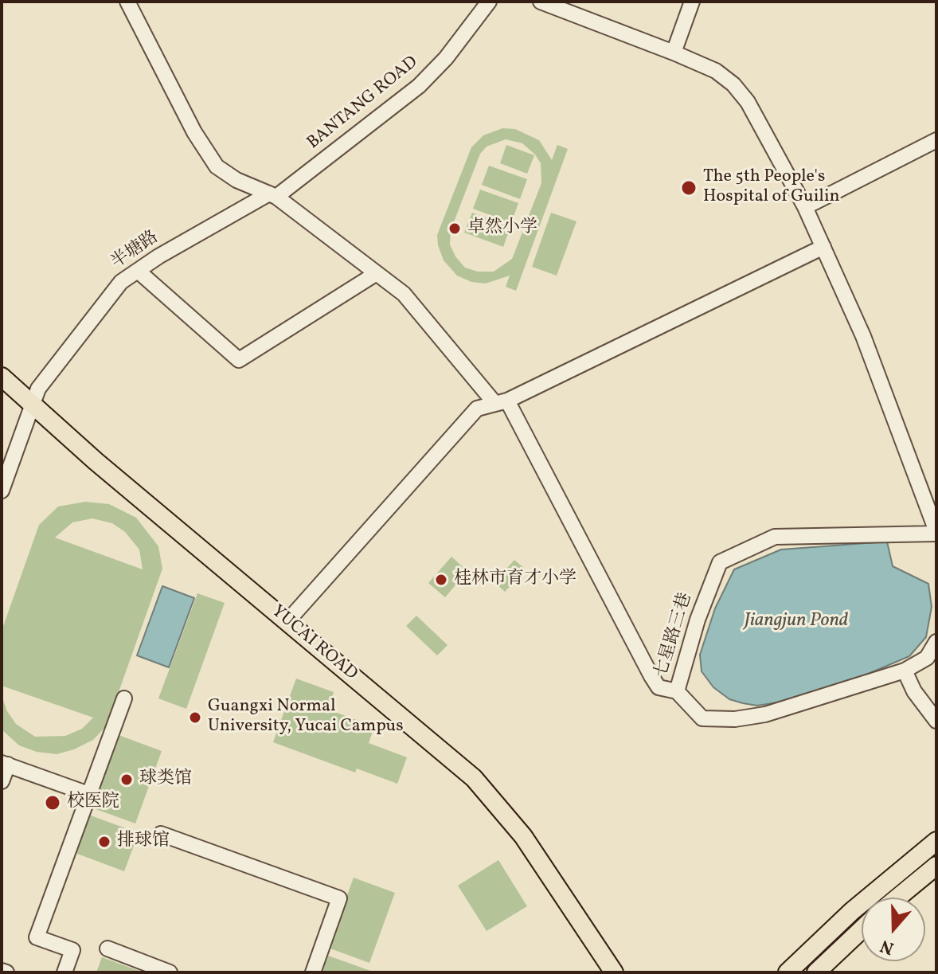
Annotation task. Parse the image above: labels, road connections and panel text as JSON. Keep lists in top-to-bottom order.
{
  "streets": {
    "main road": ["YUCAI ROAD"],
    "street": ["BANTANG ROAD", "半塘路", "七星路三巷"]
  },
  "crossings": [
    ["BANTANG ROAD", "半塘路"],
    ["半塘路", "YUCAI ROAD"]
  ],
  "water": ["Jiangjun Pond"],
  "places": [
    "The 5th People's Hospital of Guilin",
    "卓然小学",
    "桂林市育才小学",
    "Guangxi Normal University, Yucai Campus",
    "球类馆",
    "校医院",
    "排球馆"
  ],
  "north": "bottom"
}
